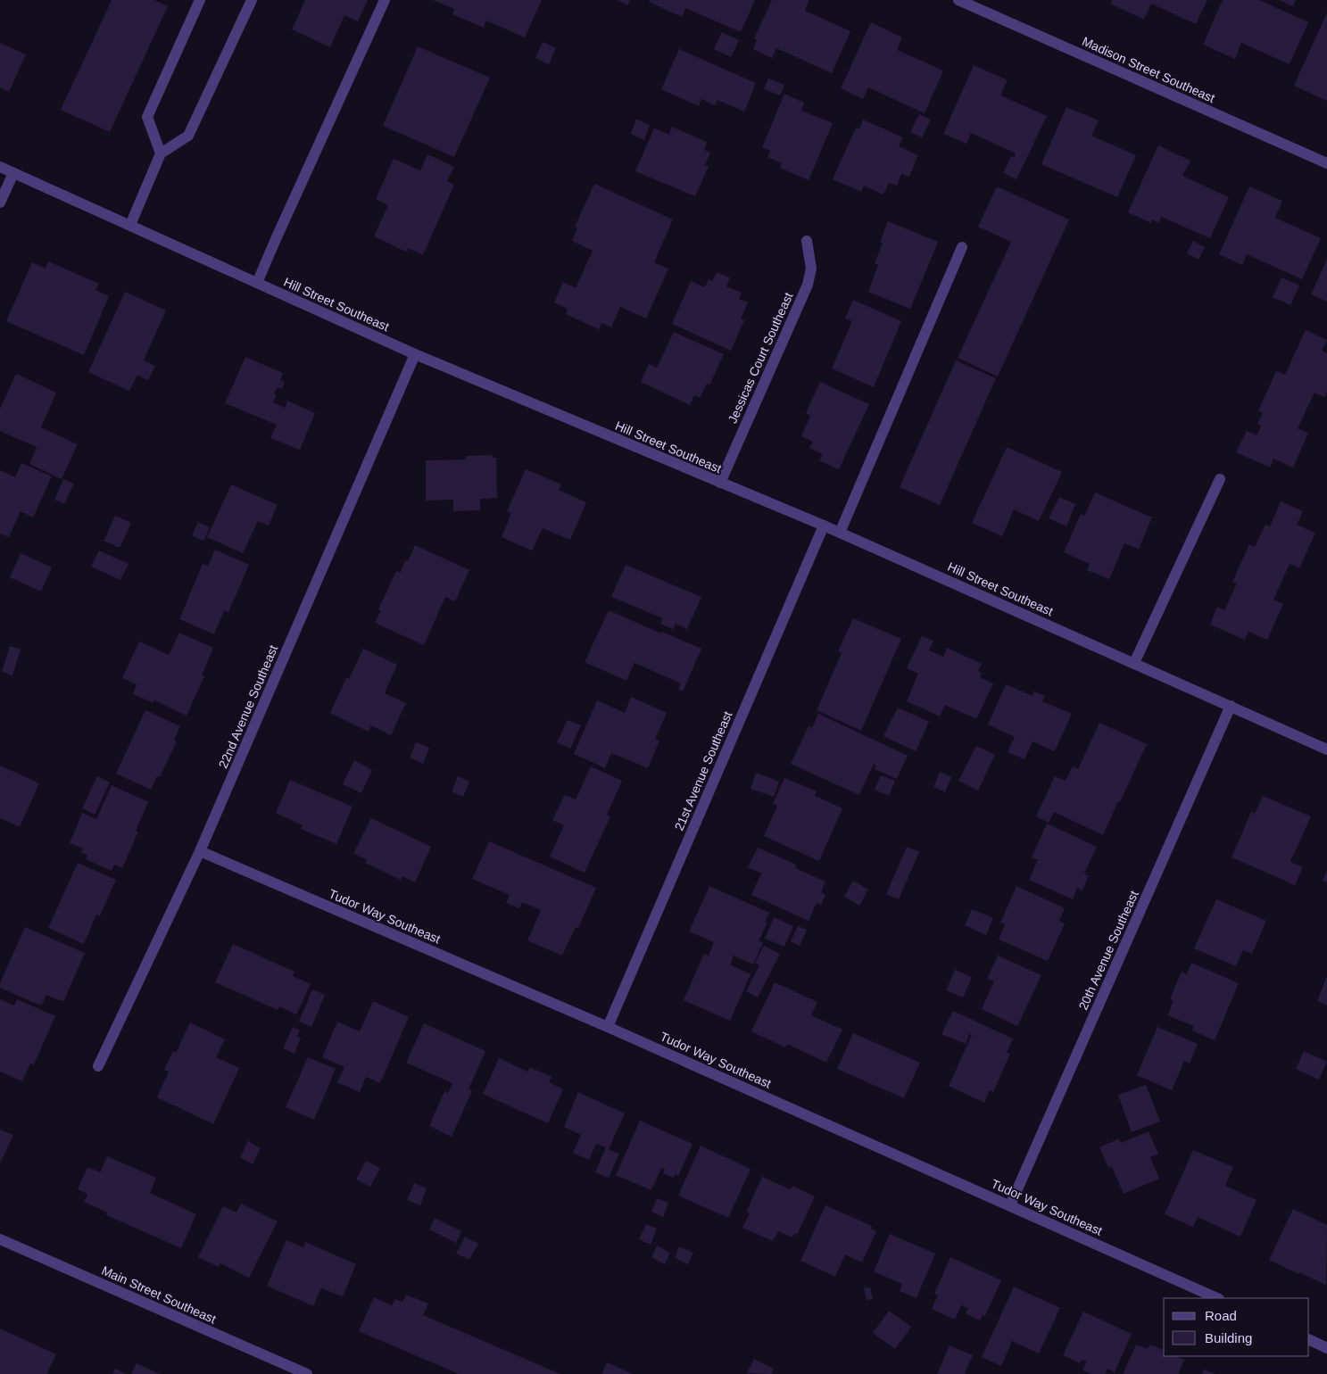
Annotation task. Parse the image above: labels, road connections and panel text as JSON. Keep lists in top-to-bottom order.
{
  "streets": {
    "street": [
      "Madison Street Southeast",
      "Hill Street Southeast",
      "Jessicas Court Southeast",
      "22nd Avenue Southeast",
      "21st Avenue Southeast",
      "Tudor Way Southeast",
      "20th Avenue Southeast",
      "Main Street Southeast"
    ]
  },
  "crossings": [
    ["Hill Street Southeast", "Jessicas Court Southeast"],
    ["Hill Street Southeast", "22nd Avenue Southeast"],
    ["Hill Street Southeast", "21st Avenue Southeast"],
    ["Hill Street Southeast", "20th Avenue Southeast"],
    ["22nd Avenue Southeast", "Tudor Way Southeast"],
    ["21st Avenue Southeast", "Tudor Way Southeast"],
    ["Tudor Way Southeast", "20th Avenue Southeast"]
  ],
  "legend": ["Road", "Building"]
}
